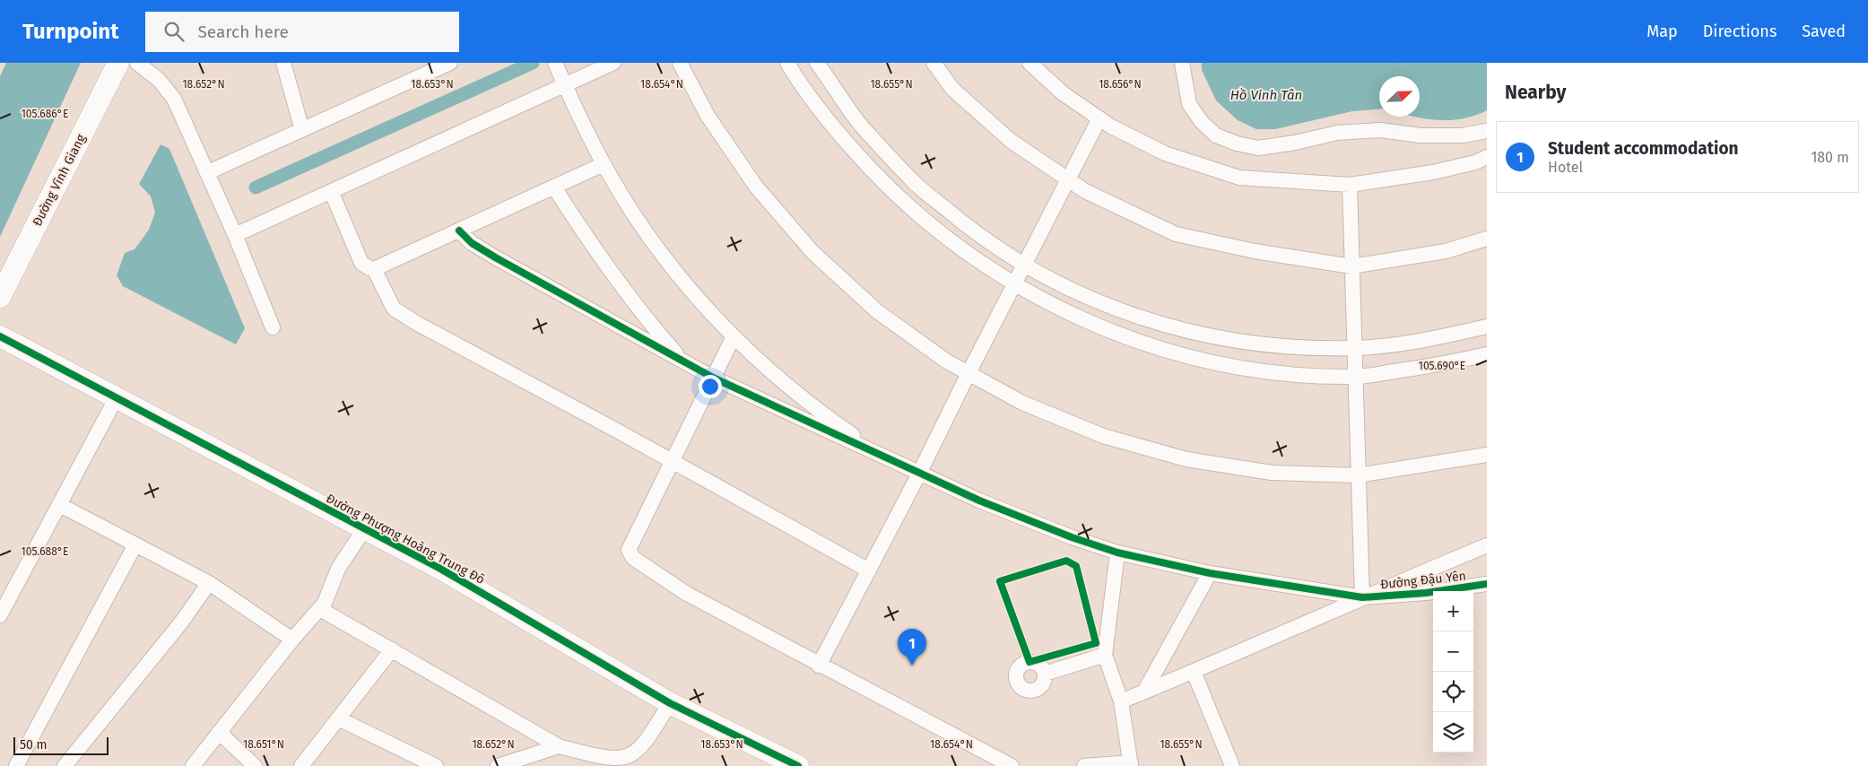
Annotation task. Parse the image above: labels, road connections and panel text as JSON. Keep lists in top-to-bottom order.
{
  "streets": {
    "street": ["Đường Vĩnh Giang", "Đường Phượng Hoàng Trung Đô", "Đường Đậu Yên"]
  },
  "water": ["Hồ Vinh Tân"],
  "scale_bar": "50 m",
  "north": "top right",
  "page": {
    "header": "Turnpoint",
    "search": "Search here",
    "nav": ["Map", "Directions", "Saved"],
    "heading": "Nearby",
    "list": [
      {
        "mark": "1",
        "name": "Student accommodation",
        "note": "Hotel",
        "value": "180 m"
      }
    ],
    "map_buttons": ["+", "−"],
    "pins": "1",
    "scale": "50 m"
  },
  "coordinates": [
    "18.652°N",
    "18.653°N",
    "18.654°N",
    "18.655°N",
    "18.656°N",
    "105.686°E",
    "105.690°E",
    "105.688°E",
    "18.651°N"
  ]
}
